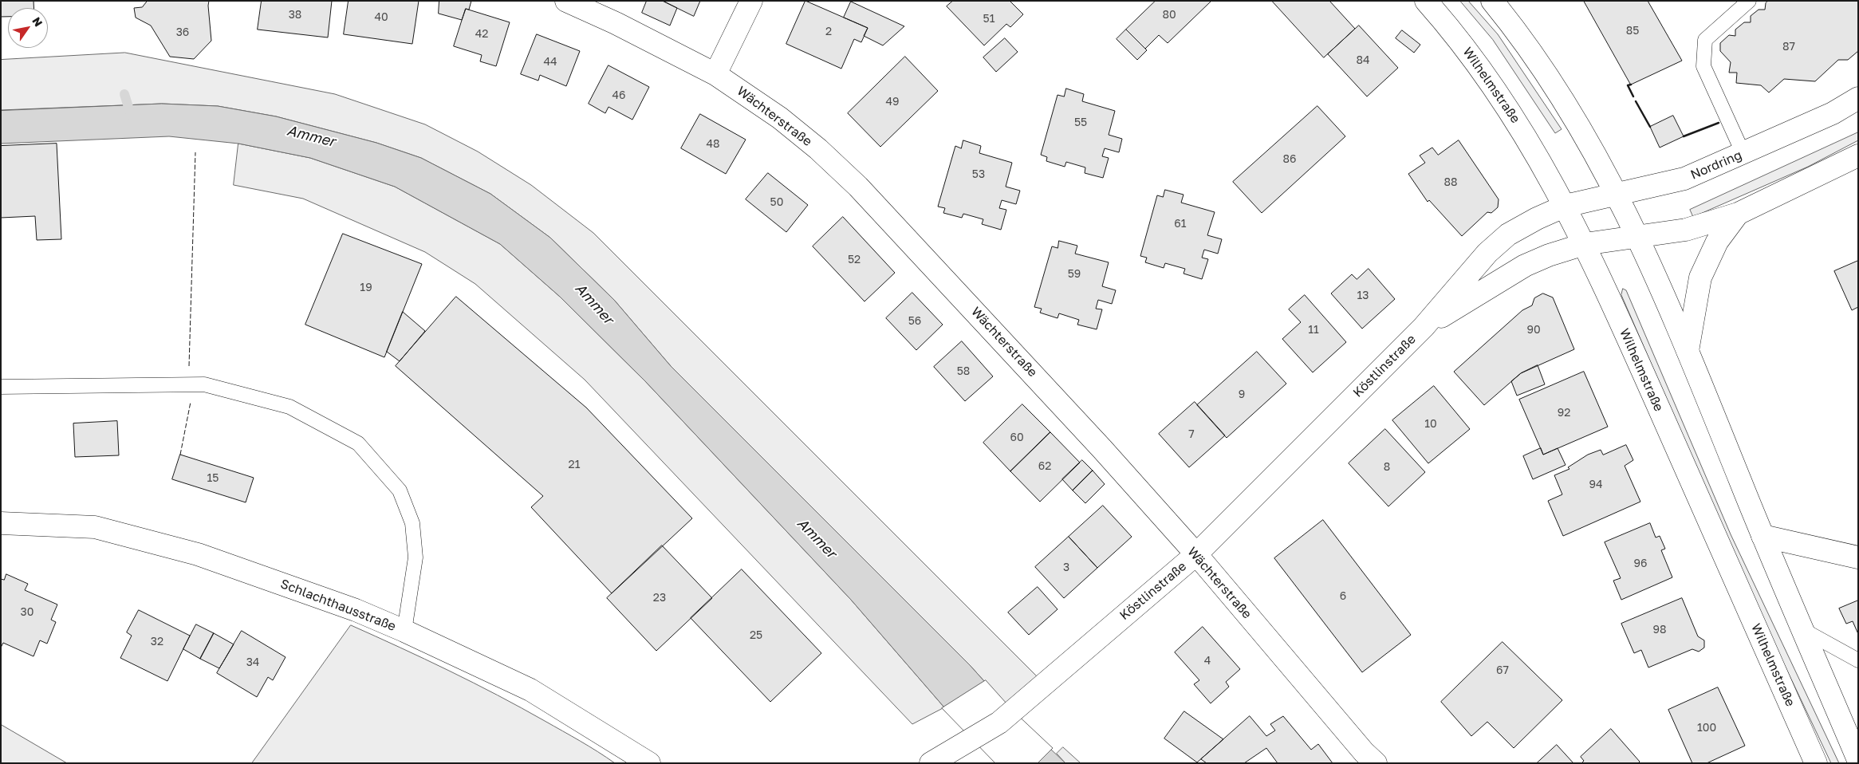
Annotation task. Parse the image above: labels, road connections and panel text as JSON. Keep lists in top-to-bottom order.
{
  "streets": {
    "street": [
      "Wilhelmstraße",
      "Wächterstraße",
      "Nordring",
      "Köstlinstraße",
      "Schlachthausstraße"
    ]
  },
  "crossings": [
    ["Wilhelmstraße", "Nordring"],
    ["Wilhelmstraße", "Köstlinstraße"],
    ["Wächterstraße", "Köstlinstraße"],
    ["Nordring", "Köstlinstraße"]
  ],
  "water": ["Ammer"],
  "house_numbers": [
    "38",
    "80",
    "40",
    "51",
    "85",
    "2",
    "36",
    "42",
    "87",
    "84",
    "44",
    "46",
    "49",
    "55",
    "48",
    "86",
    "53",
    "88",
    "50",
    "61",
    "52",
    "59",
    "19",
    "13",
    "56",
    "11",
    "90",
    "58",
    "9",
    "92",
    "10",
    "7",
    "60",
    "21",
    "62",
    "8",
    "15",
    "94",
    "96",
    "3",
    "6",
    "23",
    "30",
    "98",
    "25",
    "32",
    "4",
    "34",
    "67",
    "100"
  ],
  "north": "top right"
}
